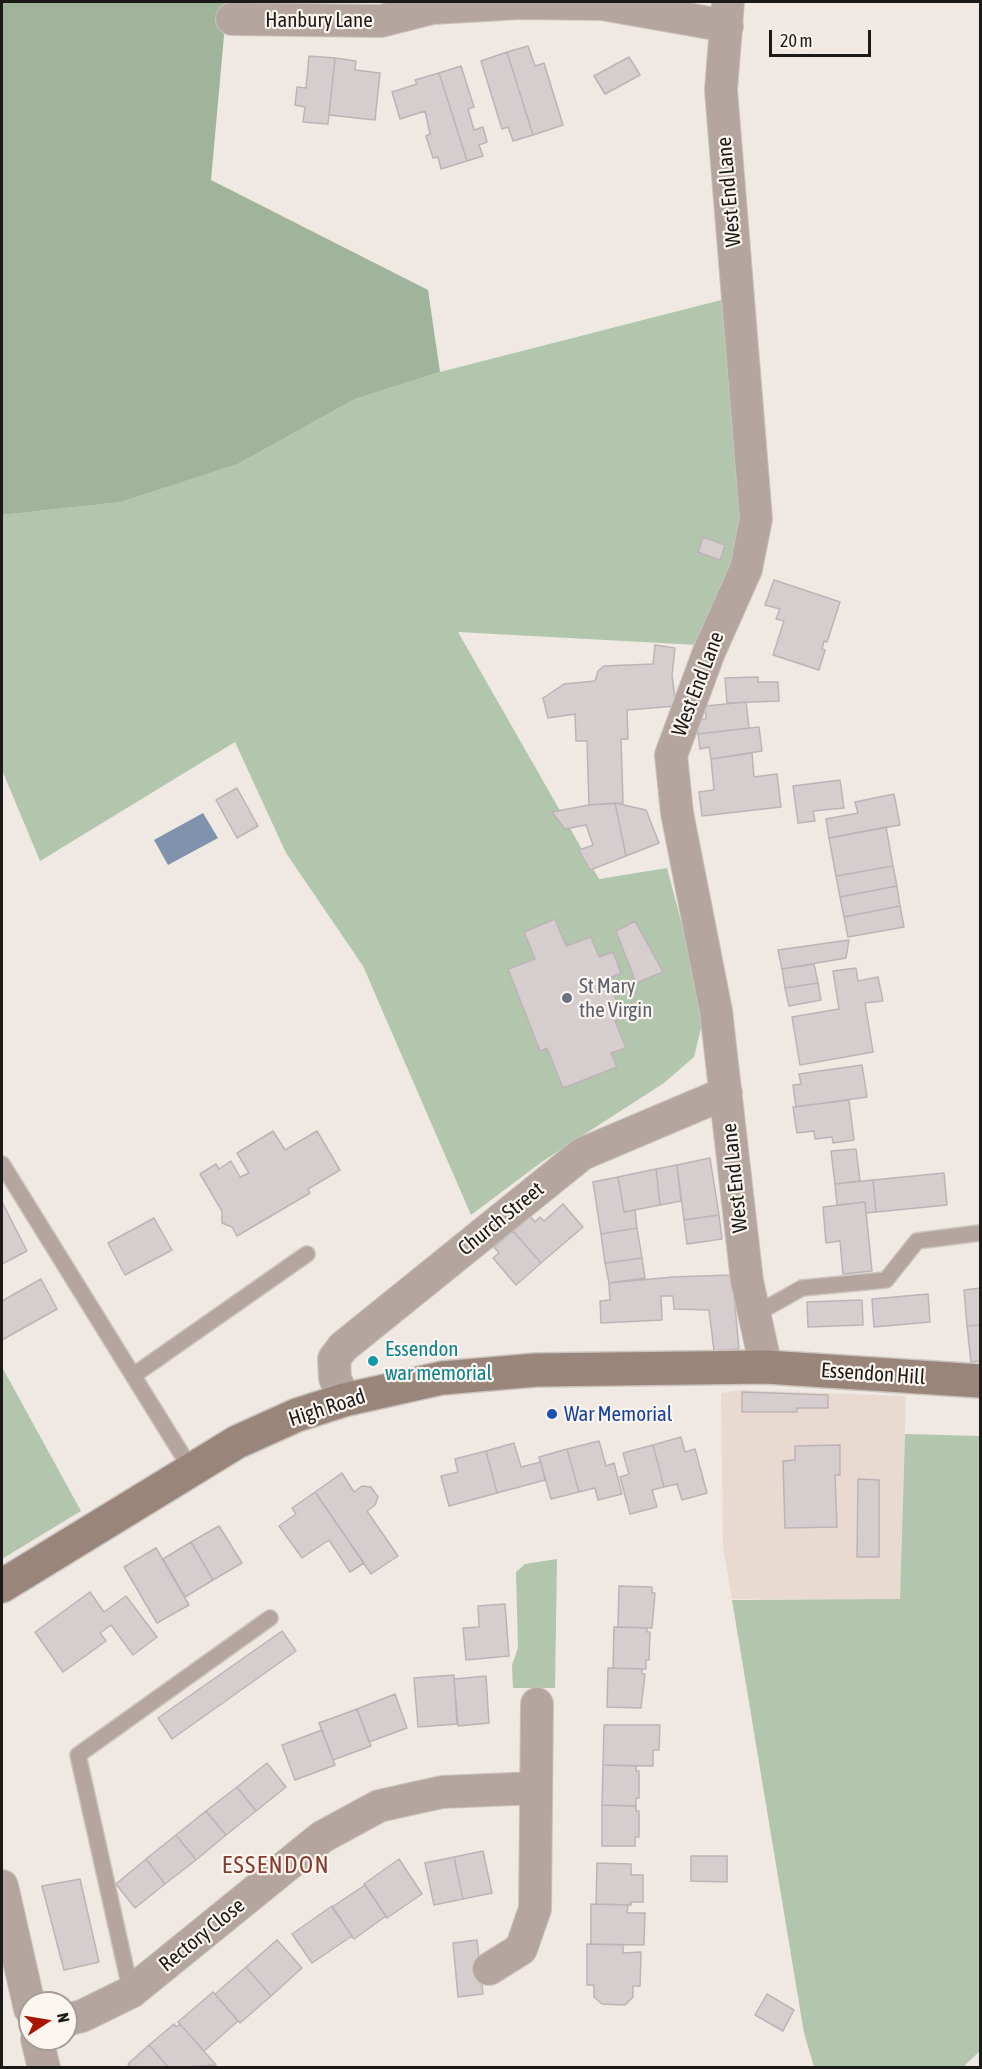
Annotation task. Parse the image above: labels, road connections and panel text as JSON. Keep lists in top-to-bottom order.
{
  "streets": {
    "main road": ["Essendon Hill", "High Road"],
    "street": [
      "Hanbury Lane",
      "West End Lane",
      "Church Street",
      "Rectory Close"
    ]
  },
  "crossings": [
    ["Hanbury Lane", "West End Lane"],
    ["West End Lane", "Church Street"],
    ["West End Lane", "Essendon Hill"],
    ["West End Lane", "High Road"],
    ["Church Street", "High Road"],
    ["Essendon Hill", "High Road"]
  ],
  "districts": ["ESSENDON"],
  "places": ["St Mary the Virgin", "Essendon war memorial", "War Memorial"],
  "scale_bar": "20 m",
  "north": "right"
}
